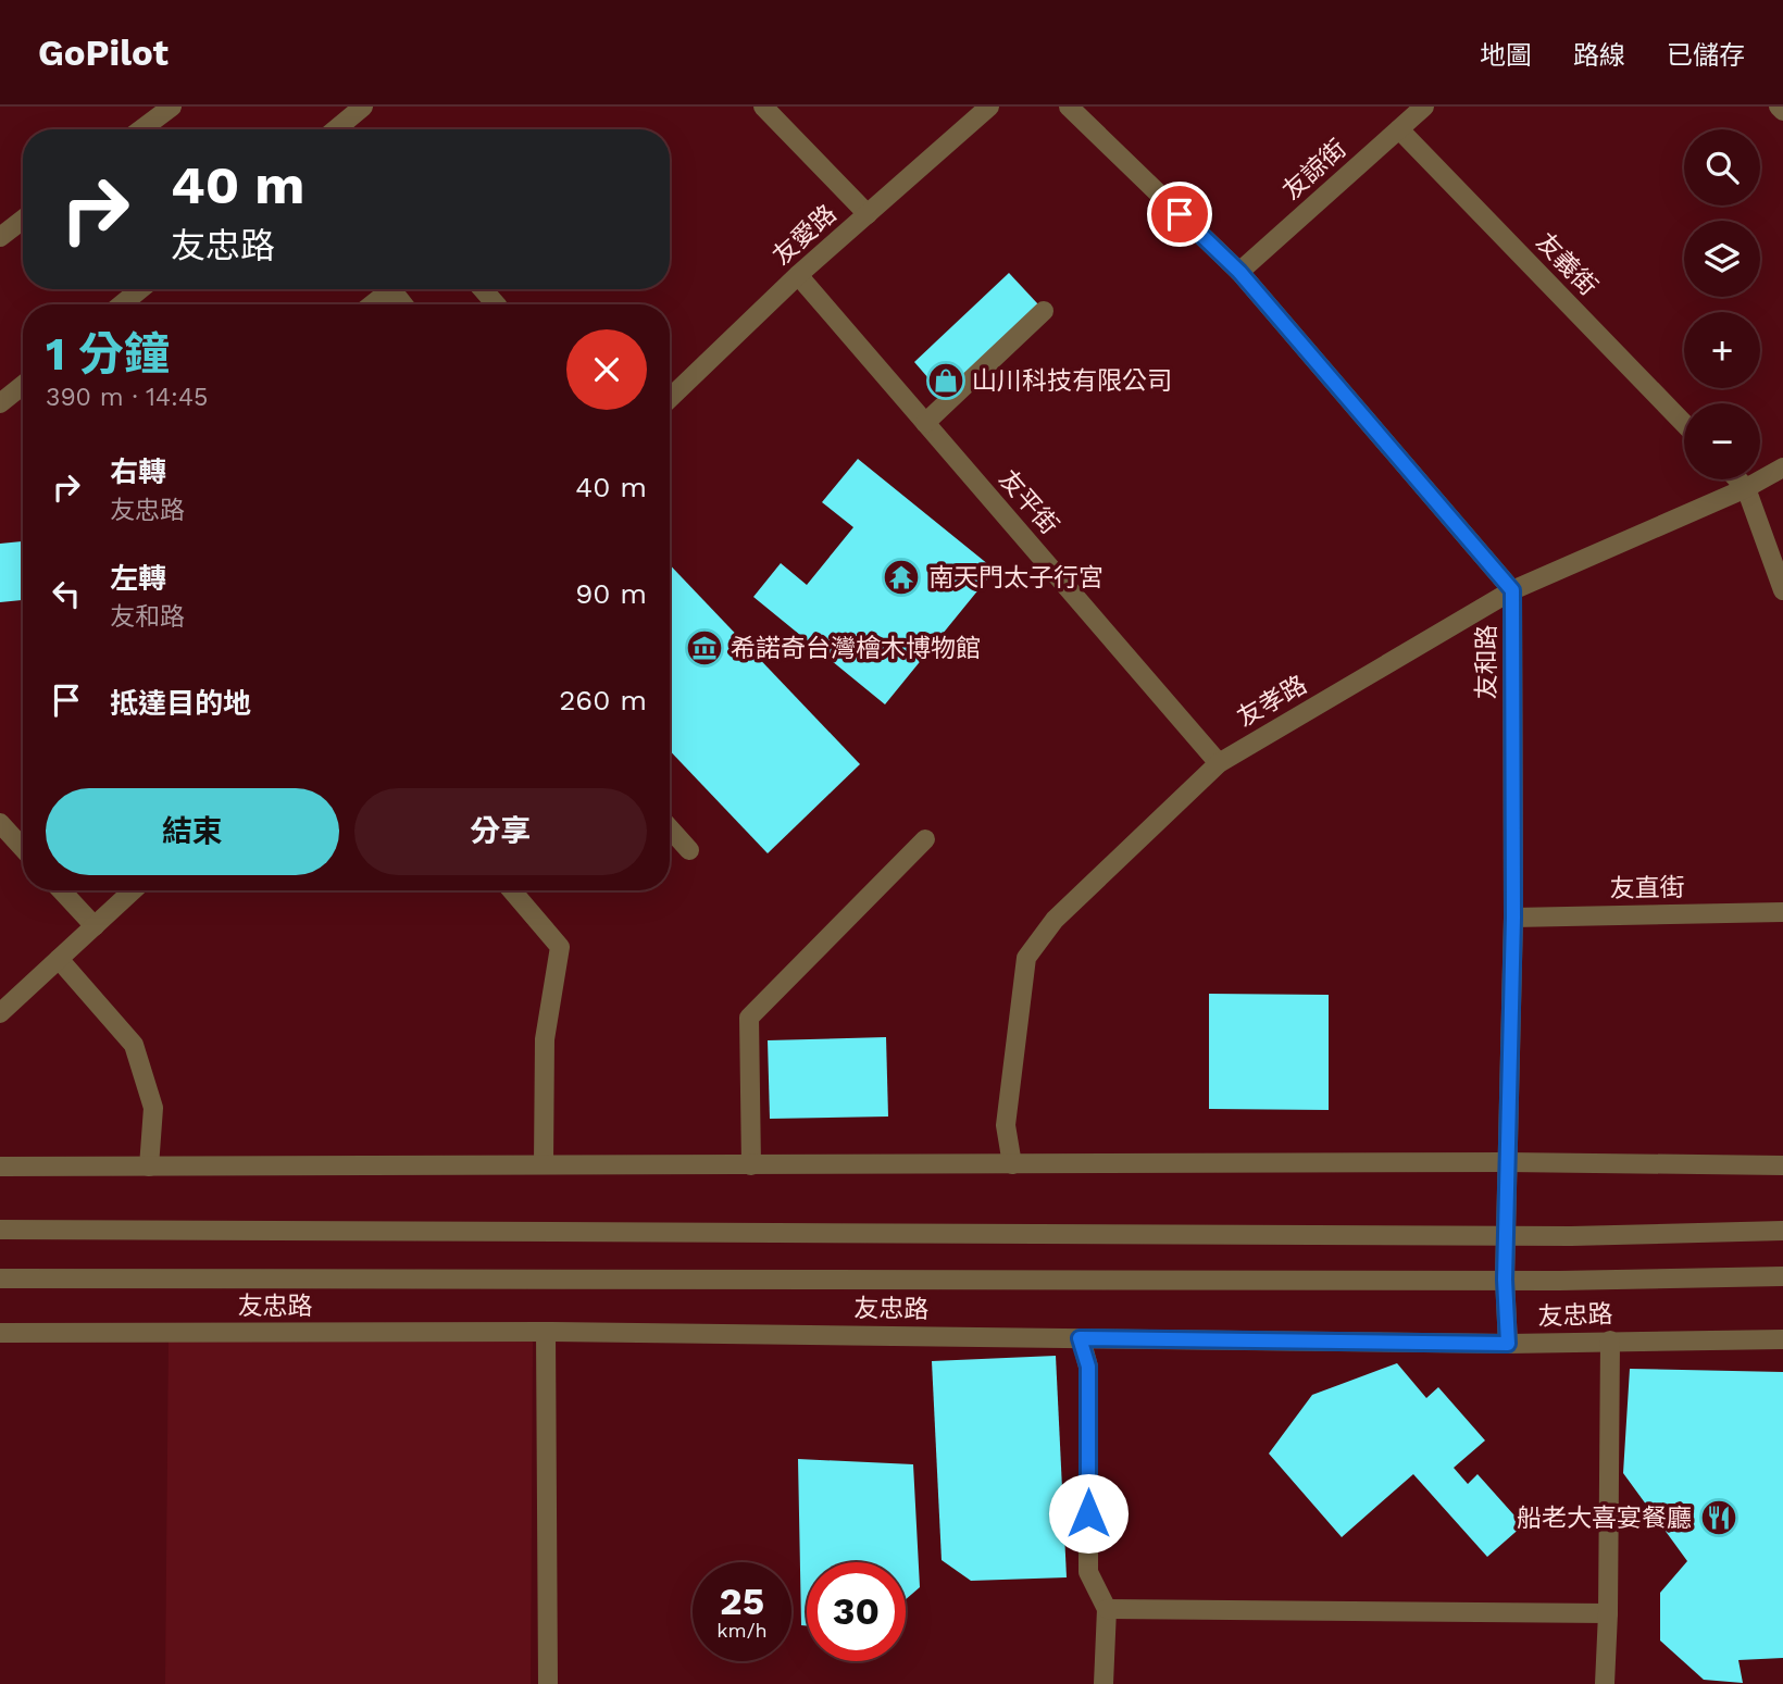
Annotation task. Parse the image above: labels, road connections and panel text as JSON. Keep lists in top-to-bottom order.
{
  "streets": {
    "street": [
      "友諒街",
      "友愛路",
      "友義街",
      "友平街",
      "友和路",
      "友孝路",
      "友直街",
      "友忠路"
    ]
  },
  "crossings": [
    ["友諒街", "友義街"],
    ["友諒街", "友和路"],
    ["友愛路", "友平街"],
    ["友平街", "友孝路"],
    ["友和路", "友孝路"],
    ["友和路", "友直街"],
    ["友和路", "友忠路"]
  ],
  "places": {
    "shop": ["山川科技有限公司"],
    "temple": ["南天門太子行宮"],
    "museum": ["希諾奇台灣檜木博物館"],
    "restaurant": ["船老大喜宴餐廳"]
  },
  "page": {
    "header": "GoPilot",
    "nav": ["地圖", "路線", "已儲存"],
    "map_buttons": ["+", "−"],
    "turn": ["40 m", "友忠路"],
    "heading": ["1 分鐘", "390 m · 14:45"],
    "list": [
      {
        "name": "右轉",
        "note": "友忠路",
        "value": "40 m"
      },
      {
        "name": "左轉",
        "note": "友和路",
        "value": "90 m"
      },
      {
        "name": "抵達目的地",
        "value": "260 m"
      }
    ],
    "buttons": ["結束", "分享"],
    "speed": "25 km/h",
    "limit": "30"
  }
}
